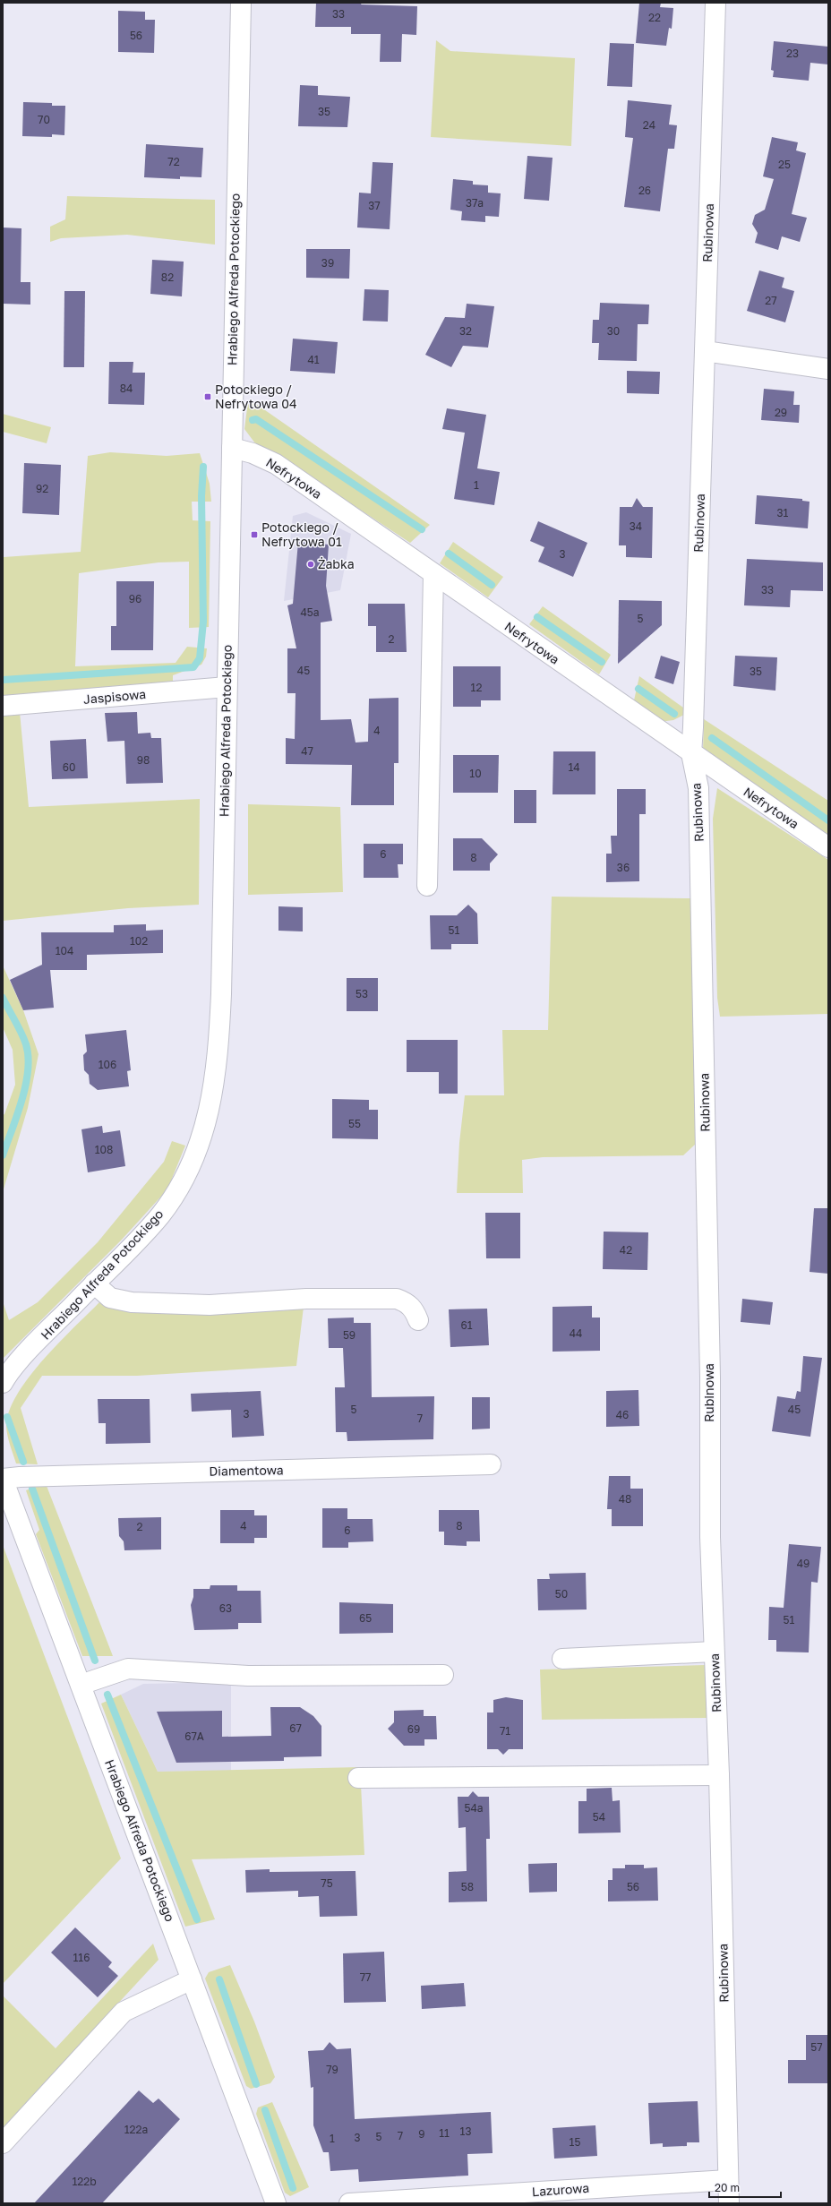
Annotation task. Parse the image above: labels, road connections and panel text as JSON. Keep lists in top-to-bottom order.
{
  "streets": {
    "street": [
      "Rubinowa",
      "Hrabiego Alfreda Potockiego",
      "Nefrytowa",
      "Jaspisowa",
      "Diamentowa",
      "Lazurowa"
    ]
  },
  "crossings": [
    ["Rubinowa", "Nefrytowa"],
    ["Rubinowa", "Lazurowa"],
    ["Hrabiego Alfreda Potockiego", "Nefrytowa"],
    ["Hrabiego Alfreda Potockiego", "Jaspisowa"],
    ["Hrabiego Alfreda Potockiego", "Diamentowa"]
  ],
  "places": {
    "transit": ["Potockiego / Nefrytowa 04", "Potockiego / Nefrytowa 01"],
    "other": ["Żabka"]
  },
  "house_numbers": [
    "33",
    "22",
    "56",
    "23",
    "35",
    "70",
    "24",
    "72",
    "25",
    "26",
    "37a",
    "37",
    "39",
    "82",
    "27",
    "32",
    "30",
    "41",
    "84",
    "29",
    "1",
    "92",
    "31",
    "34",
    "3",
    "33",
    "96",
    "45a",
    "5",
    "2",
    "45",
    "35",
    "12",
    "4",
    "47",
    "98",
    "60",
    "14",
    "10",
    "6",
    "8",
    "36",
    "51",
    "102",
    "104",
    "53",
    "106",
    "55",
    "108",
    "42",
    "61",
    "44",
    "59",
    "5",
    "45",
    "3",
    "46",
    "7",
    "48",
    "4",
    "8",
    "2",
    "6",
    "49",
    "50",
    "63",
    "65",
    "51",
    "67",
    "69",
    "71",
    "67A",
    "54a",
    "54",
    "75",
    "58",
    "56",
    "116",
    "77",
    "57",
    "79",
    "122a",
    "13",
    "11",
    "9",
    "7",
    "5",
    "3",
    "1",
    "15",
    "122b"
  ],
  "scale_bar": "20 m"
}
